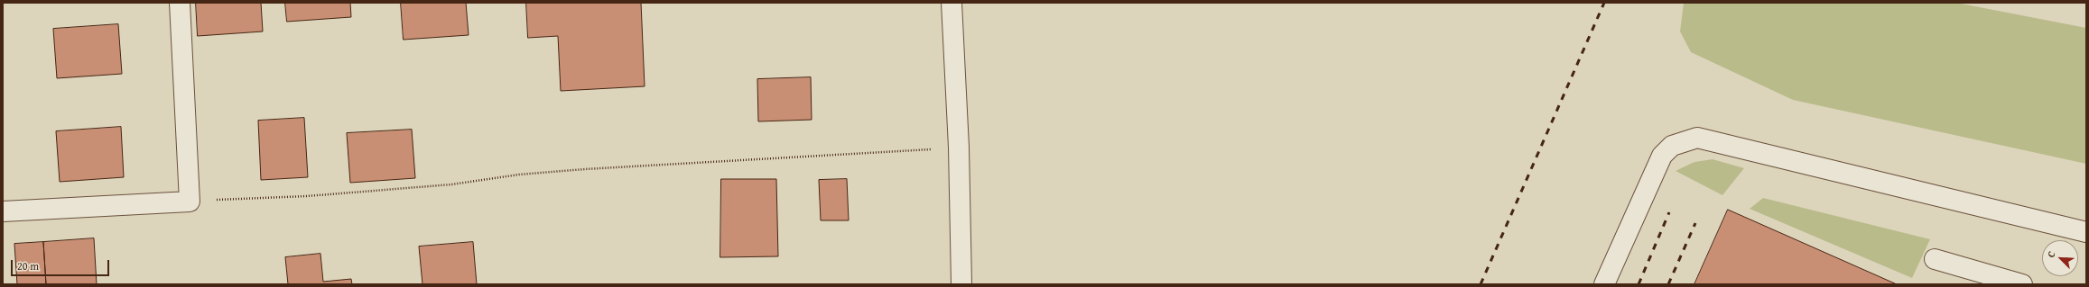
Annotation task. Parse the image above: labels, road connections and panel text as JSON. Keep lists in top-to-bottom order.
{
  "scale_bar": "20 m",
  "north": "top left"
}
